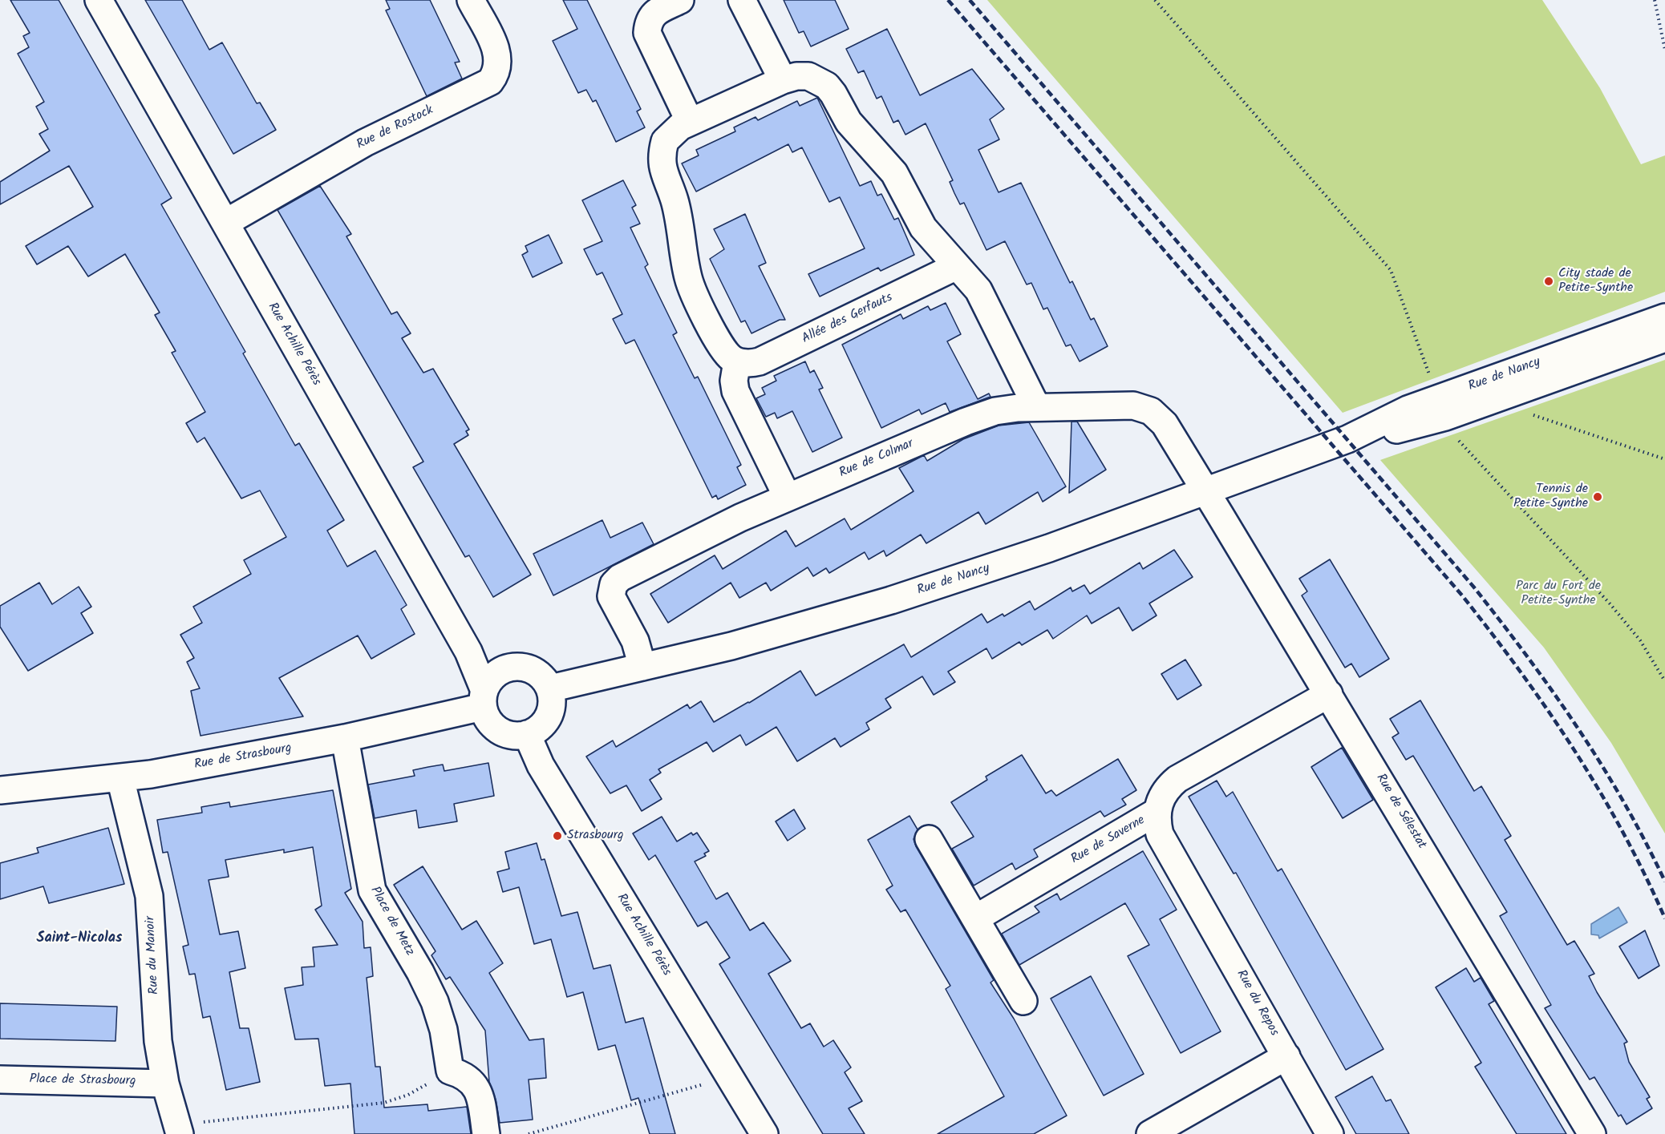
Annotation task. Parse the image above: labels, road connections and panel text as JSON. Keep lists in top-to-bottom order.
{
  "streets": {
    "street": [
      "Rue de Rostock",
      "Allée des Gerfauts",
      "Rue Achille Pérès",
      "Rue de Nancy",
      "Rue de Colmar",
      "Rue de Strasbourg",
      "Rue de Sélestat",
      "Rue de Saverne",
      "Place de Metz",
      "Rue du Manoir",
      "Rue du Repos",
      "Place de Strasbourg"
    ]
  },
  "crossings": [
    ["Rue de Rostock", "Rue Achille Pérès"],
    ["Rue Achille Pérès", "Rue de Nancy"],
    ["Rue Achille Pérès", "Rue de Strasbourg"],
    ["Rue de Nancy", "Rue de Colmar"],
    ["Rue de Nancy", "Rue de Strasbourg"],
    ["Rue de Nancy", "Rue de Sélestat"],
    ["Rue de Colmar", "Rue de Sélestat"],
    ["Rue de Strasbourg", "Place de Metz"],
    ["Rue de Strasbourg", "Rue du Manoir"],
    ["Rue de Sélestat", "Rue de Saverne"],
    ["Rue de Saverne", "Rue du Repos"],
    ["Rue du Manoir", "Place de Strasbourg"]
  ],
  "districts": ["Saint-Nicolas"],
  "parks": ["Parc du Fort de Petite-Synthe"],
  "places": ["City stade de Petite-Synthe", "Tennis de Petite-Synthe", "Strasbourg"]
}
